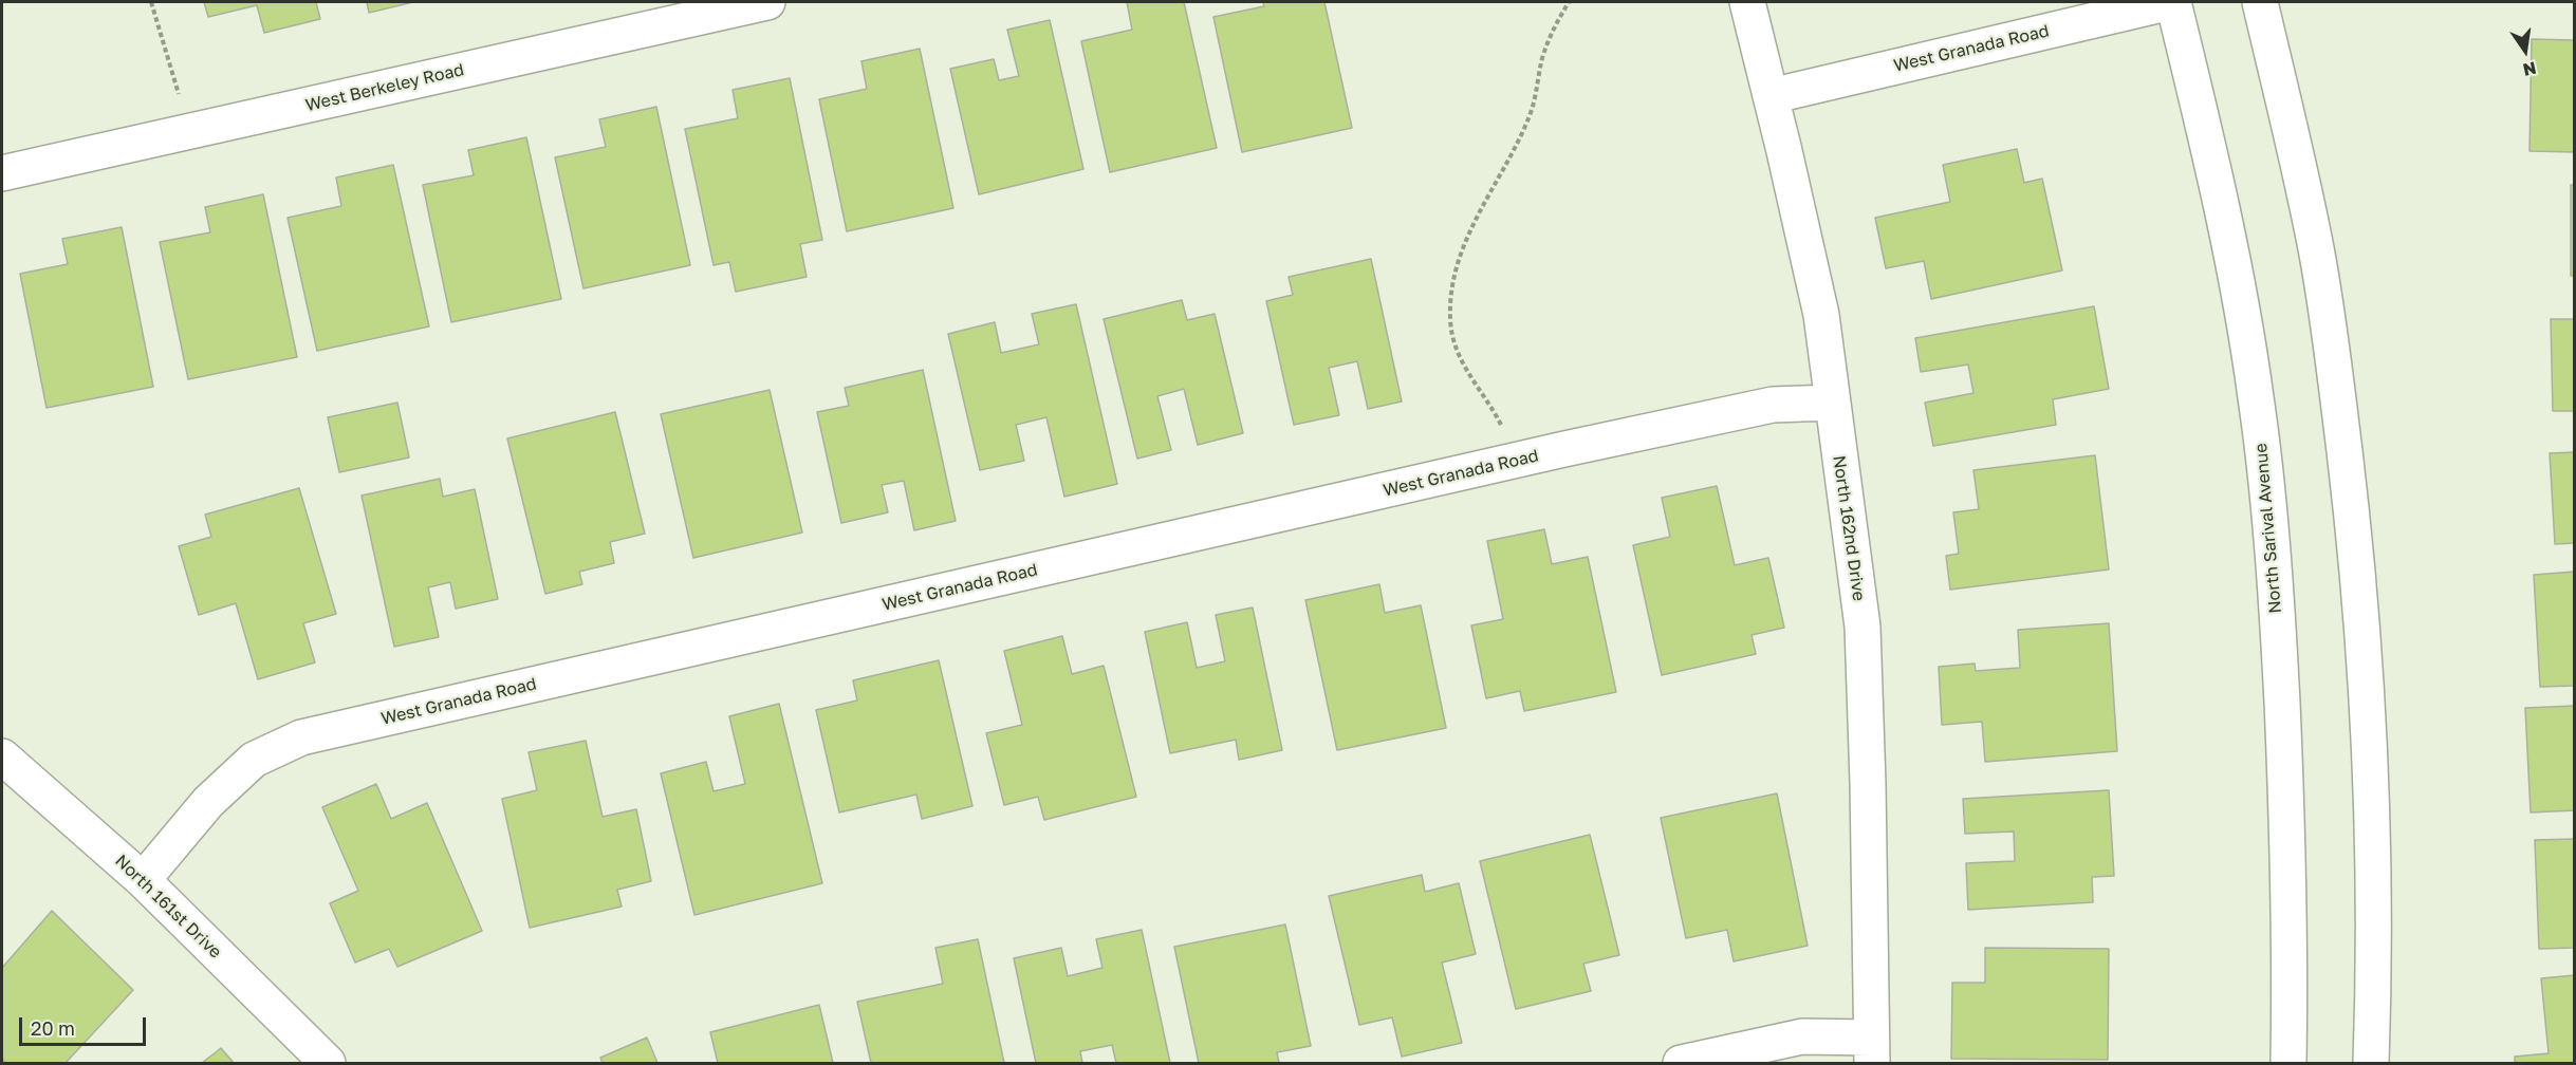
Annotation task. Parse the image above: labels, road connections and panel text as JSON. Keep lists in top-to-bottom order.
{
  "streets": {
    "street": [
      "West Granada Road",
      "West Berkeley Road",
      "North 162nd Drive",
      "North Sarival Avenue",
      "North 161st Drive"
    ]
  },
  "crossings": [
    ["West Granada Road", "North 162nd Drive"],
    ["West Granada Road", "North Sarival Avenue"],
    ["West Granada Road", "North 161st Drive"]
  ],
  "scale_bar": "20 m",
  "north": "bottom"
}
